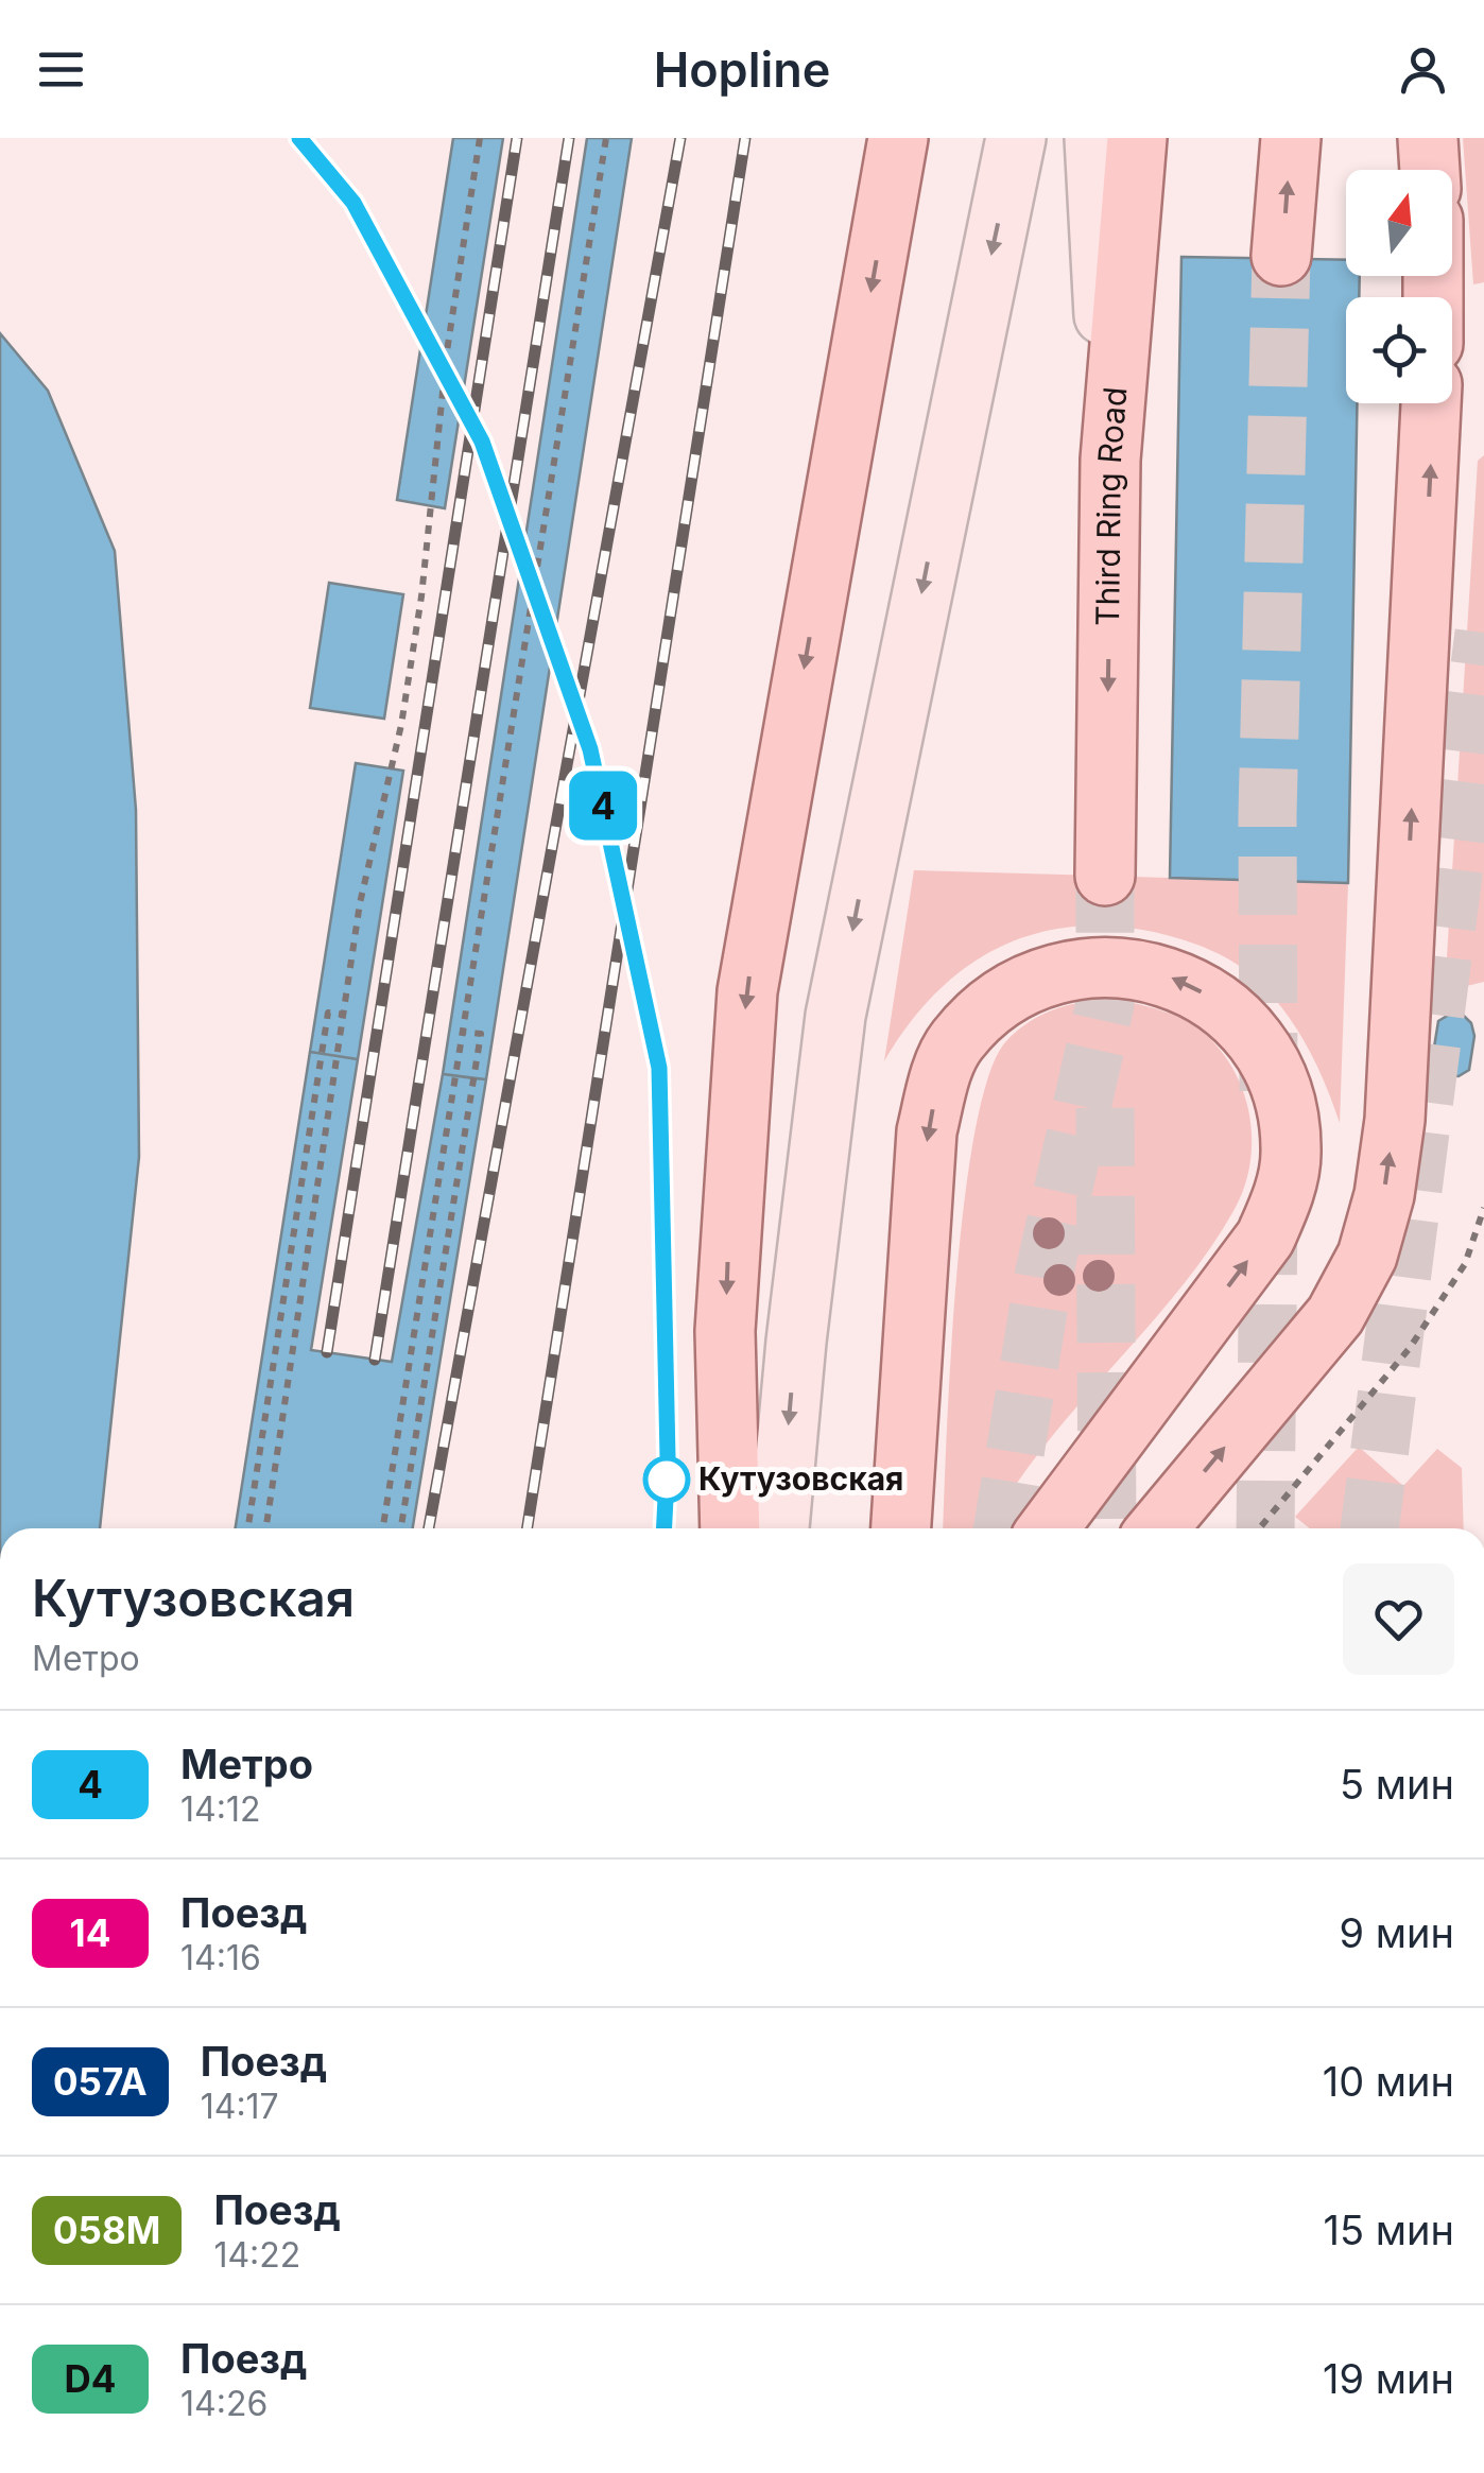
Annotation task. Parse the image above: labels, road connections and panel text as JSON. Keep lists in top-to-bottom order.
{
  "streets": {
    "main road": ["Third Ring Road"]
  },
  "places": ["Кутузовская"],
  "lines": ["metro line 4"],
  "north": "top",
  "page": {
    "header": "Hopline",
    "on_map": "4",
    "heading": ["Кутузовская", "Метро"],
    "list": [
      {
        "mark": "4",
        "name": "Метро",
        "note": "14:12",
        "value": "5 мин"
      },
      {
        "mark": "14",
        "name": "Поезд",
        "note": "14:16",
        "value": "9 мин"
      },
      {
        "mark": "057А",
        "name": "Поезд",
        "note": "14:17",
        "value": "10 мин"
      },
      {
        "mark": "058М",
        "name": "Поезд",
        "note": "14:22",
        "value": "15 мин"
      },
      {
        "mark": "D4",
        "name": "Поезд",
        "note": "14:26",
        "value": "19 мин"
      }
    ]
  }
}
